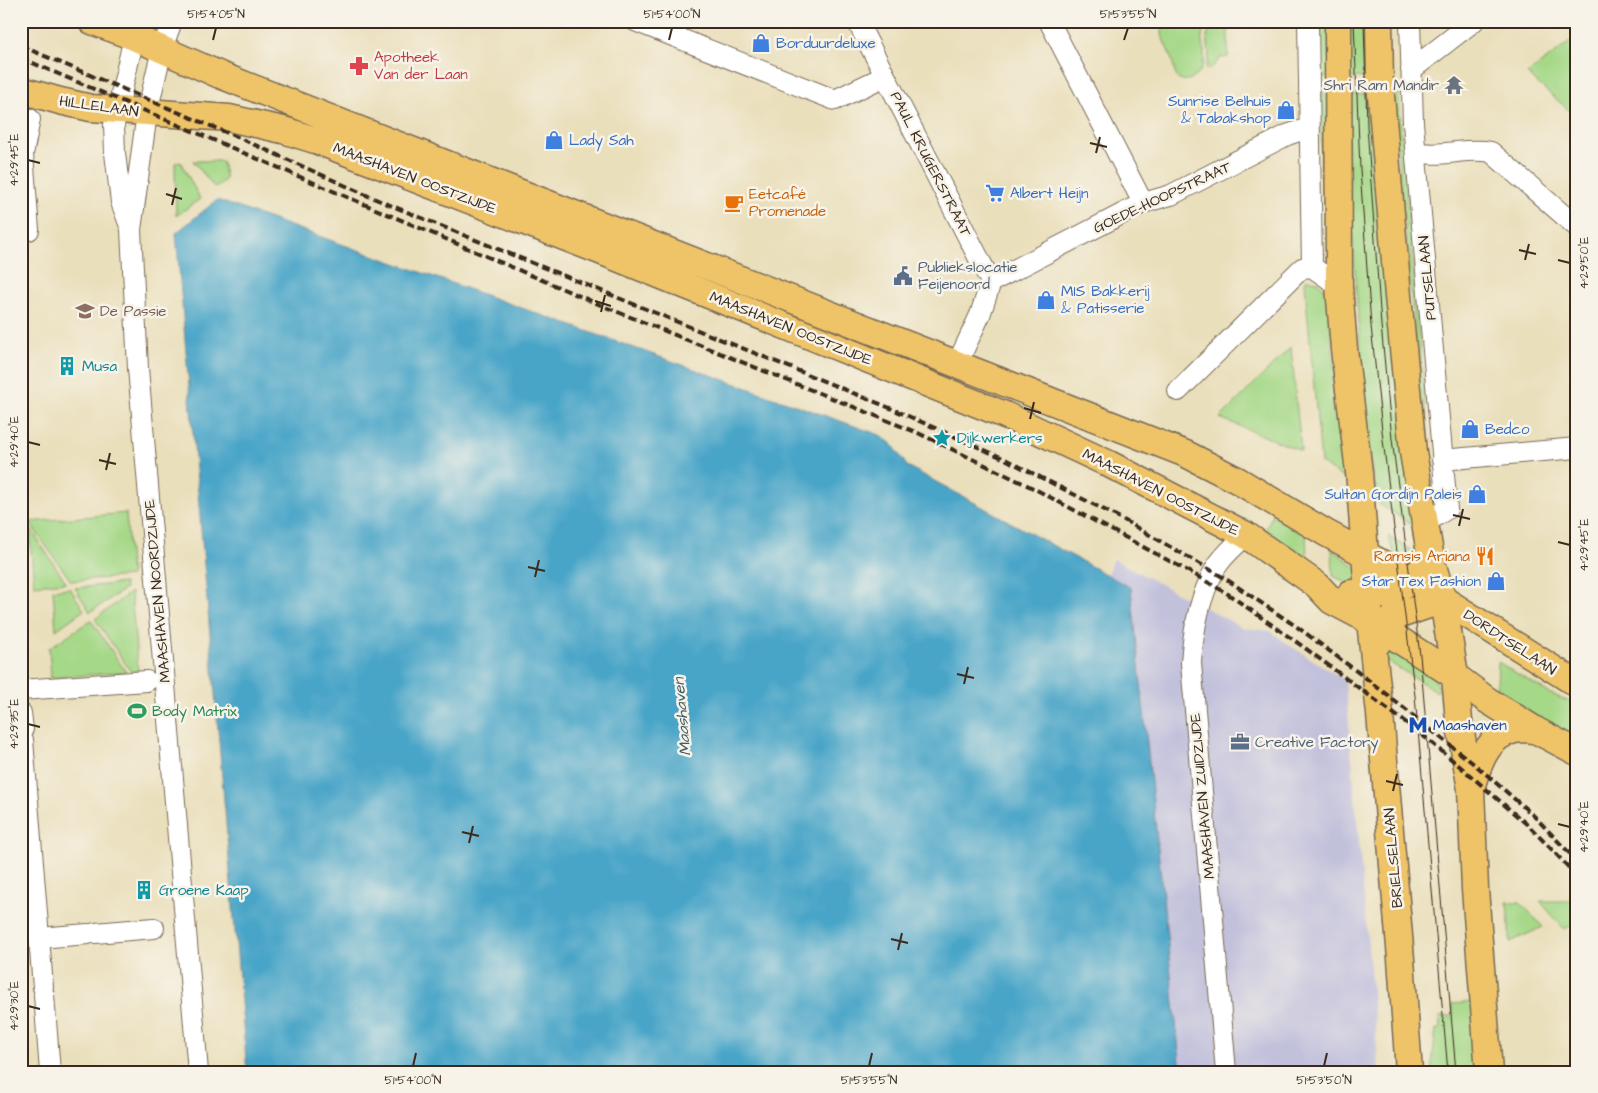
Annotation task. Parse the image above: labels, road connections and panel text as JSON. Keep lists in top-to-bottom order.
{
  "streets": {
    "main road": [
      "HILLELAAN",
      "MAASHAVEN OOSTZIJDE",
      "PUTSELAAN",
      "DORDTSELAAN",
      "BRIELSELAAN"
    ],
    "street": [
      "PAUL KRUGERSTRAAT",
      "GOEDE-HOOPSTRAAT",
      "MAASHAVEN NOORDZIJDE",
      "MAASHAVEN ZUIDZIJDE"
    ]
  },
  "crossings": [
    ["HILLELAAN", "MAASHAVEN OOSTZIJDE"],
    ["HILLELAAN", "MAASHAVEN NOORDZIJDE"],
    ["PAUL KRUGERSTRAAT", "GOEDE-HOOPSTRAAT"],
    ["MAASHAVEN OOSTZIJDE", "MAASHAVEN NOORDZIJDE"],
    ["MAASHAVEN OOSTZIJDE", "DORDTSELAAN"],
    ["MAASHAVEN OOSTZIJDE", "MAASHAVEN ZUIDZIJDE"],
    ["MAASHAVEN OOSTZIJDE", "BRIELSELAAN"],
    ["PUTSELAAN", "DORDTSELAAN"],
    ["DORDTSELAAN", "BRIELSELAAN"]
  ],
  "water": ["Maashaven"],
  "places": {
    "shop": [
      "Borduurdeluxe",
      "Sunrise Belhuis & Tabakshop",
      "Lady Sah",
      "MIS Bakkerij & Patisserie",
      "Bedco",
      "Sultan Gordijn Paleis",
      "Star Tex Fashion"
    ],
    "pharmacy": ["Apotheek Van der Laan"],
    "temple": ["Shri Ram Mandir"],
    "supermarket": ["Albert Heijn"],
    "cafe": ["Eetcafé Promenade"],
    "public building": ["Publiekslocatie Feijenoord"],
    "school or university": ["De Passie"],
    "building": ["Musa", "Groene Kaap"],
    "place": ["Dijkwerkers"],
    "restaurant": ["Ramsis Ariana"],
    "sports": ["Body Matrix"],
    "metro station": ["Maashaven"],
    "office": ["Creative Factory"]
  },
  "coordinates": [
    "51°54'05\"N",
    "51°54'00\"N",
    "51°53'55\"N",
    "4°29'45\"E",
    "4°29'50\"E",
    "4°29'40\"E",
    "4°29'35\"E",
    "4°29'30\"E",
    "51°53'50\"N"
  ]
}
